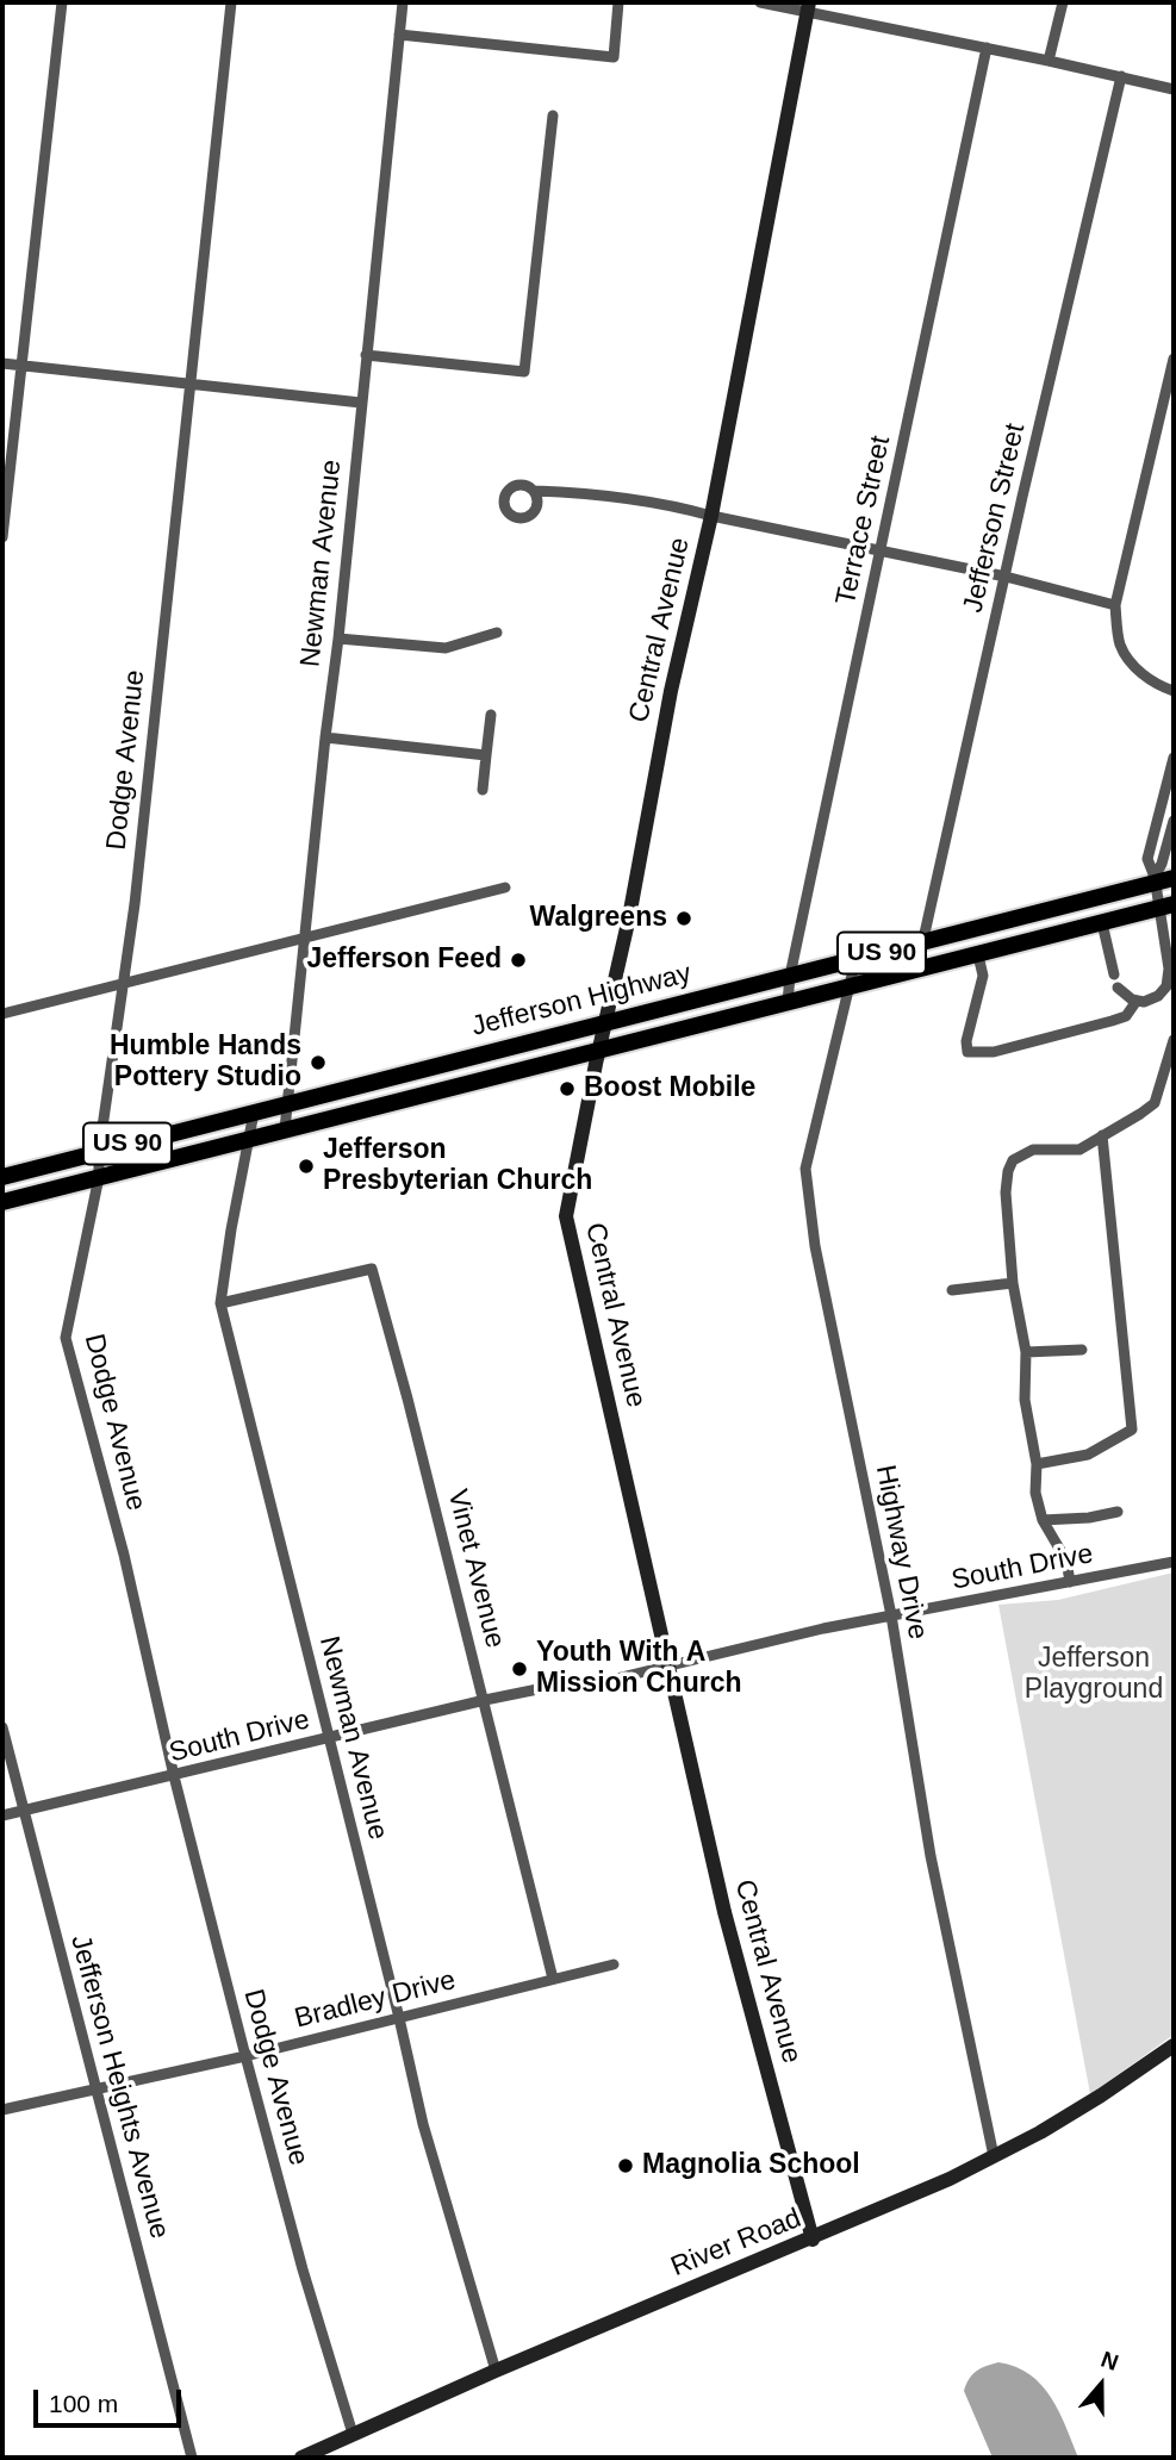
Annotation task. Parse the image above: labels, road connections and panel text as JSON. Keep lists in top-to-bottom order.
{
  "streets": {
    "main road": [
      "Central Avenue",
      "US 90",
      "Jefferson Highway",
      "River Road"
    ],
    "street": [
      "Jefferson Street",
      "Terrace Street",
      "Newman Avenue",
      "Dodge Avenue",
      "Highway Drive",
      "South Drive",
      "Vinet Avenue",
      "Bradley Drive",
      "Jefferson Heights Avenue"
    ]
  },
  "crossings": [
    ["Jefferson Street", "Jefferson Highway"],
    ["Terrace Street", "Jefferson Highway"],
    ["Newman Avenue", "Jefferson Highway"],
    ["Newman Avenue", "South Drive"],
    ["Newman Avenue", "Vinet Avenue"],
    ["Newman Avenue", "Bradley Drive"],
    ["Newman Avenue", "River Road"],
    ["Central Avenue", "Jefferson Highway"],
    ["Central Avenue", "South Drive"],
    ["Central Avenue", "River Road"],
    ["Dodge Avenue", "Jefferson Highway"],
    ["Dodge Avenue", "South Drive"],
    ["Dodge Avenue", "Bradley Drive"],
    ["Dodge Avenue", "River Road"],
    ["Jefferson Highway", "Highway Drive"],
    ["Highway Drive", "South Drive"],
    ["Highway Drive", "River Road"],
    ["South Drive", "Vinet Avenue"],
    ["South Drive", "Jefferson Heights Avenue"],
    ["Vinet Avenue", "Bradley Drive"],
    ["Bradley Drive", "Jefferson Heights Avenue"]
  ],
  "parks": ["Jefferson Playground"],
  "places": [
    "Walgreens",
    "Jefferson Feed",
    "Humble Hands Pottery Studio",
    "Boost Mobile",
    "Jefferson Presbyterian Church",
    "Youth With A Mission Church",
    "Magnolia School"
  ],
  "scale_bar": "100 m",
  "north": "top"
}
